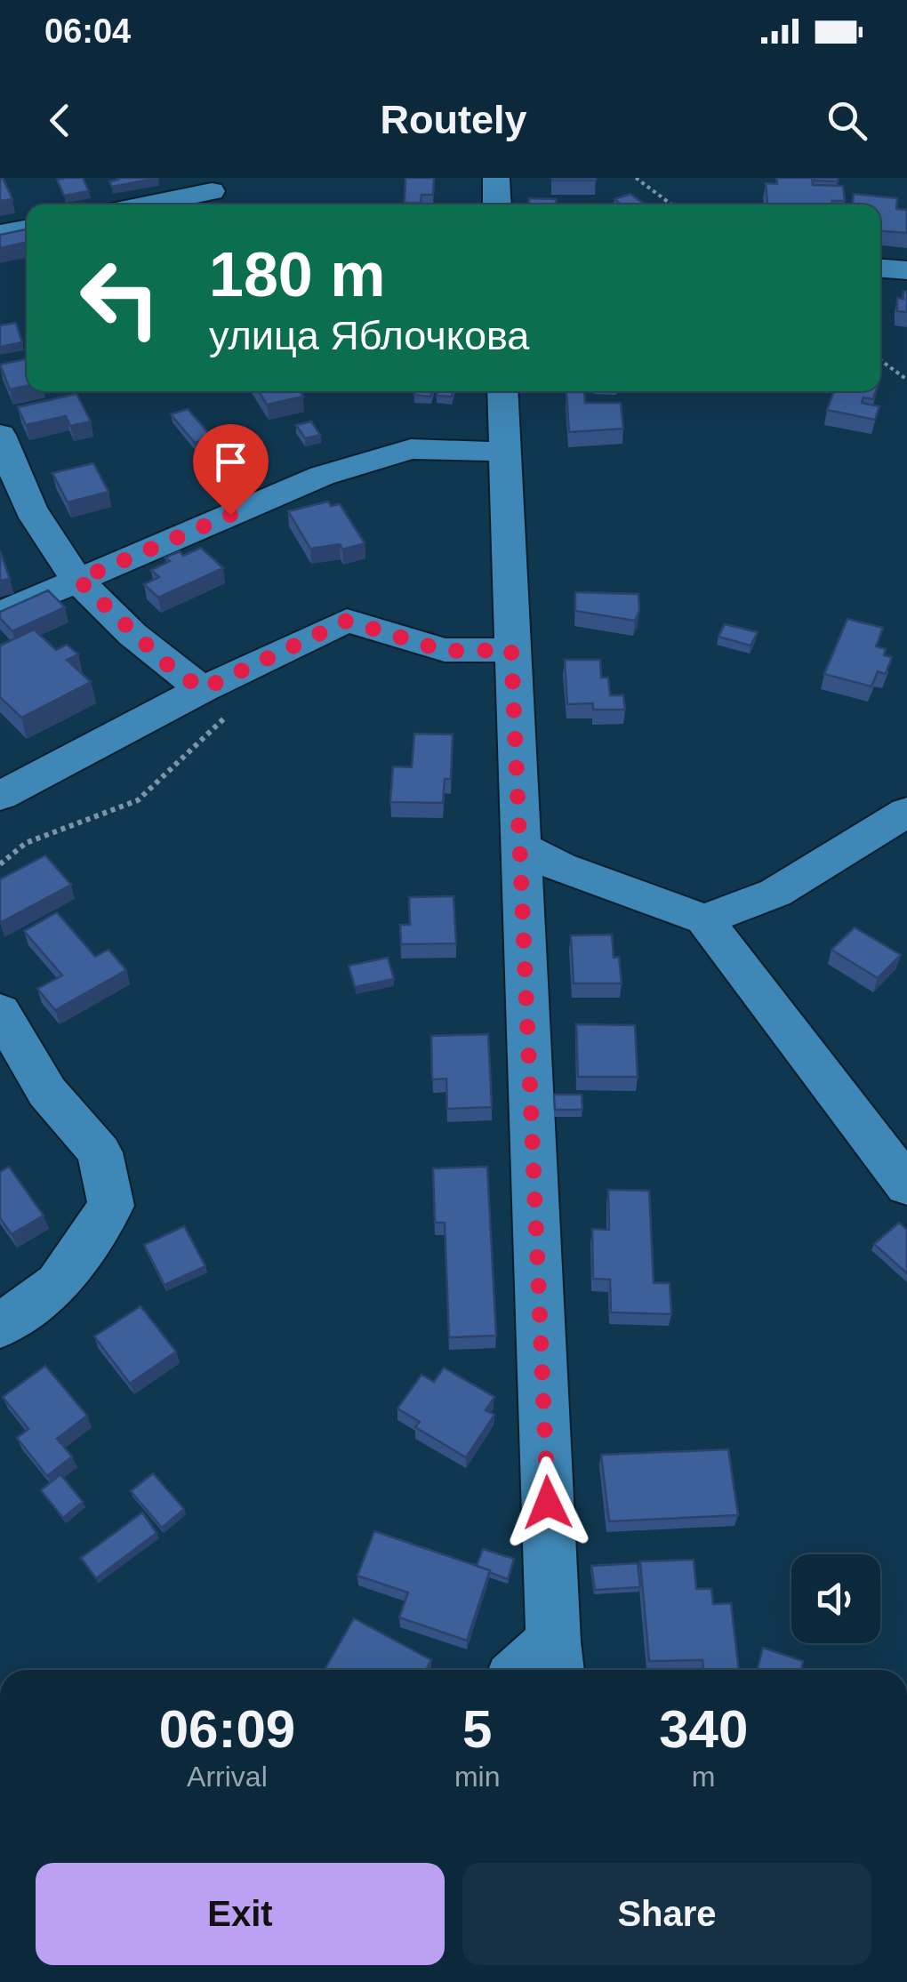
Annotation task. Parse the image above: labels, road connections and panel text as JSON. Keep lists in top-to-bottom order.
{
  "page": {
    "status": "06:04",
    "header": "Routely",
    "turn": ["180 m", "улица Яблочкова"],
    "eta": [
      "06:09",
      "Arrival",
      "5",
      "min",
      "340",
      "m"
    ],
    "buttons": ["Exit", "Share"]
  }
}
